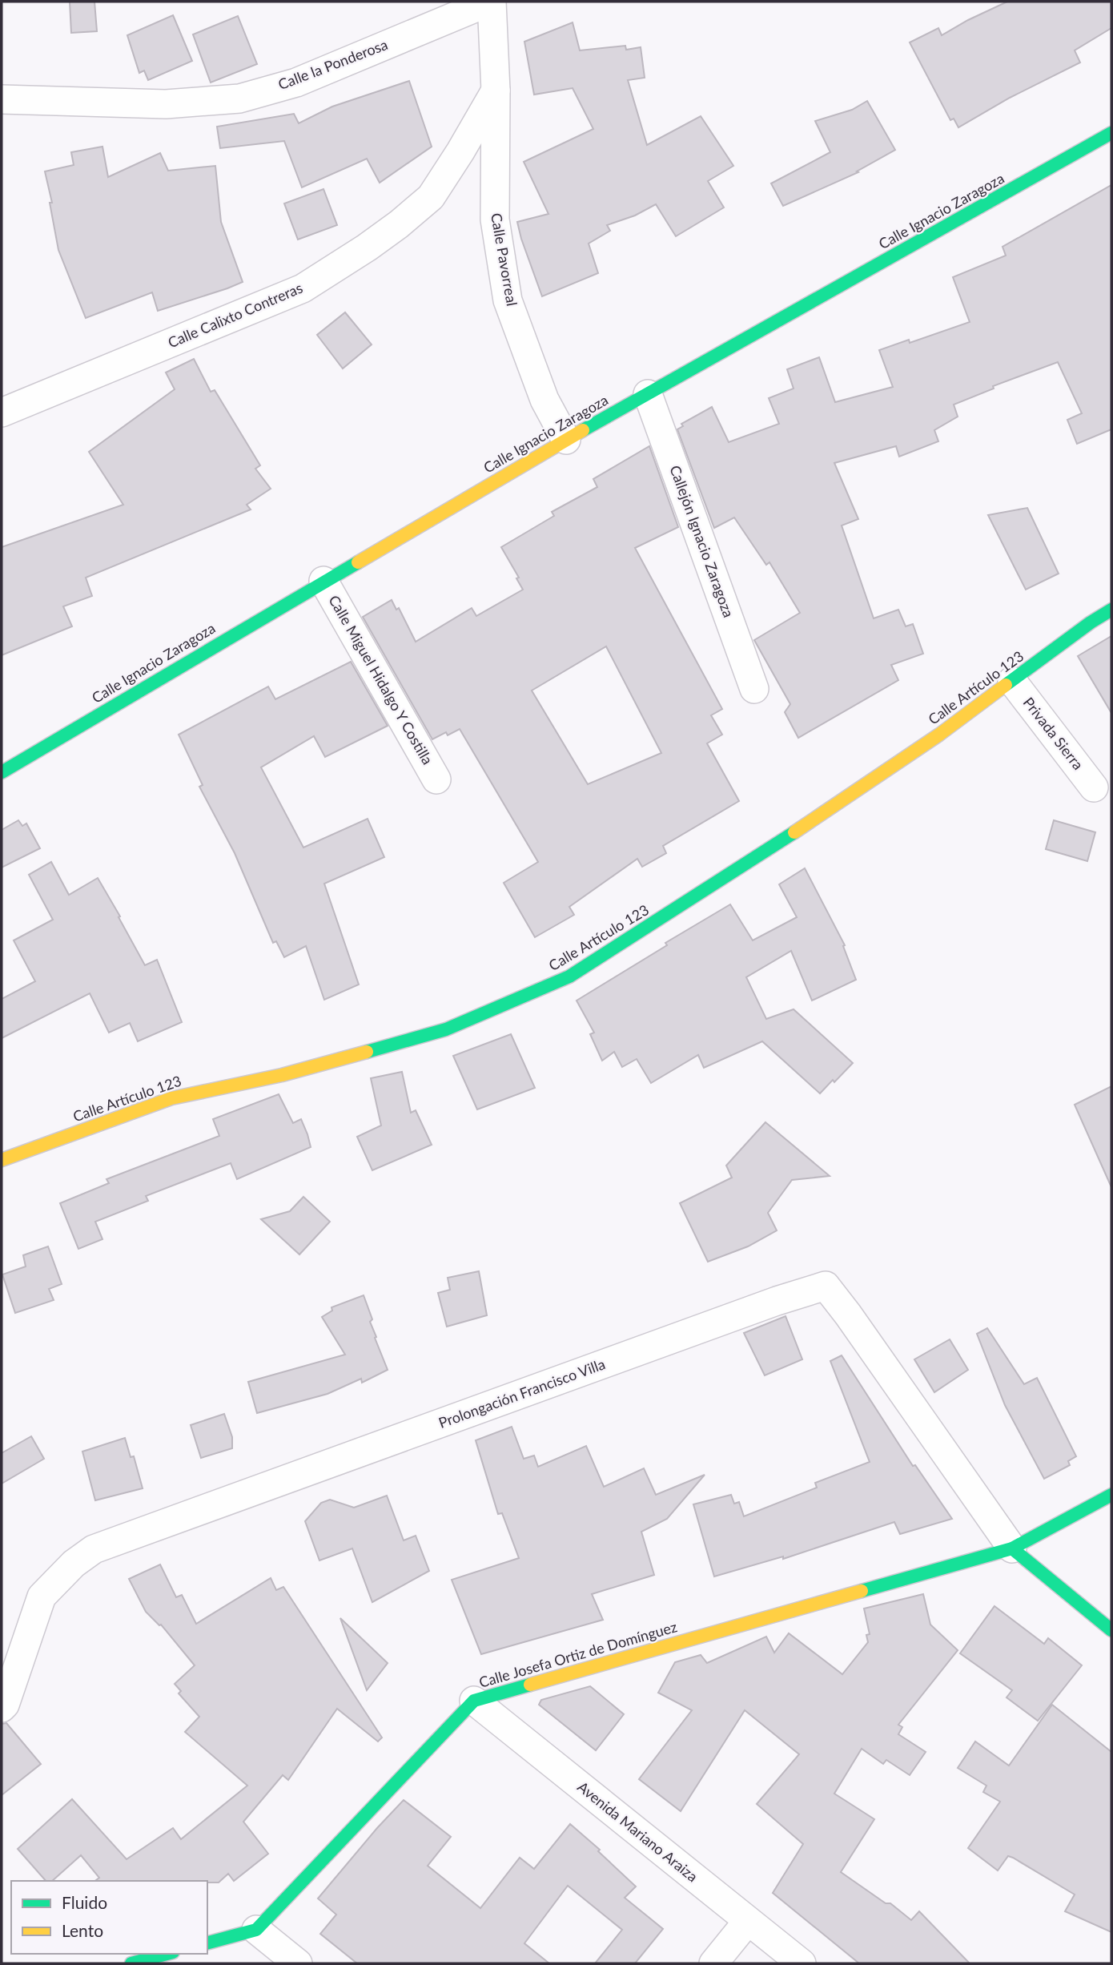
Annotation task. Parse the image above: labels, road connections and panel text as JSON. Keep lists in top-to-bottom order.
{
  "streets": {
    "street": [
      "Calle la Ponderosa",
      "Calle Ignacio Zaragoza",
      "Calle Pavorreal",
      "Calle Calixto Contreras",
      "Callejón Ignacio Zaragoza",
      "Calle Miguel Hidalgo Y Costilla",
      "Calle Artículo 123",
      "Privada Sierra",
      "Prolongación Francisco Villa",
      "Calle Josefa Ortiz de Domínguez",
      "Avenida Mariano Araiza"
    ]
  },
  "crossings": [
    ["Calle la Ponderosa", "Calle Pavorreal"],
    ["Calle Ignacio Zaragoza", "Calle Pavorreal"],
    ["Calle Ignacio Zaragoza", "Callejón Ignacio Zaragoza"],
    ["Calle Ignacio Zaragoza", "Calle Miguel Hidalgo Y Costilla"],
    ["Calle Pavorreal", "Calle Calixto Contreras"],
    ["Calle Artículo 123", "Privada Sierra"],
    ["Prolongación Francisco Villa", "Calle Josefa Ortiz de Domínguez"],
    ["Calle Josefa Ortiz de Domínguez", "Avenida Mariano Araiza"]
  ],
  "legend": ["Fluido", "Lento"]
}
